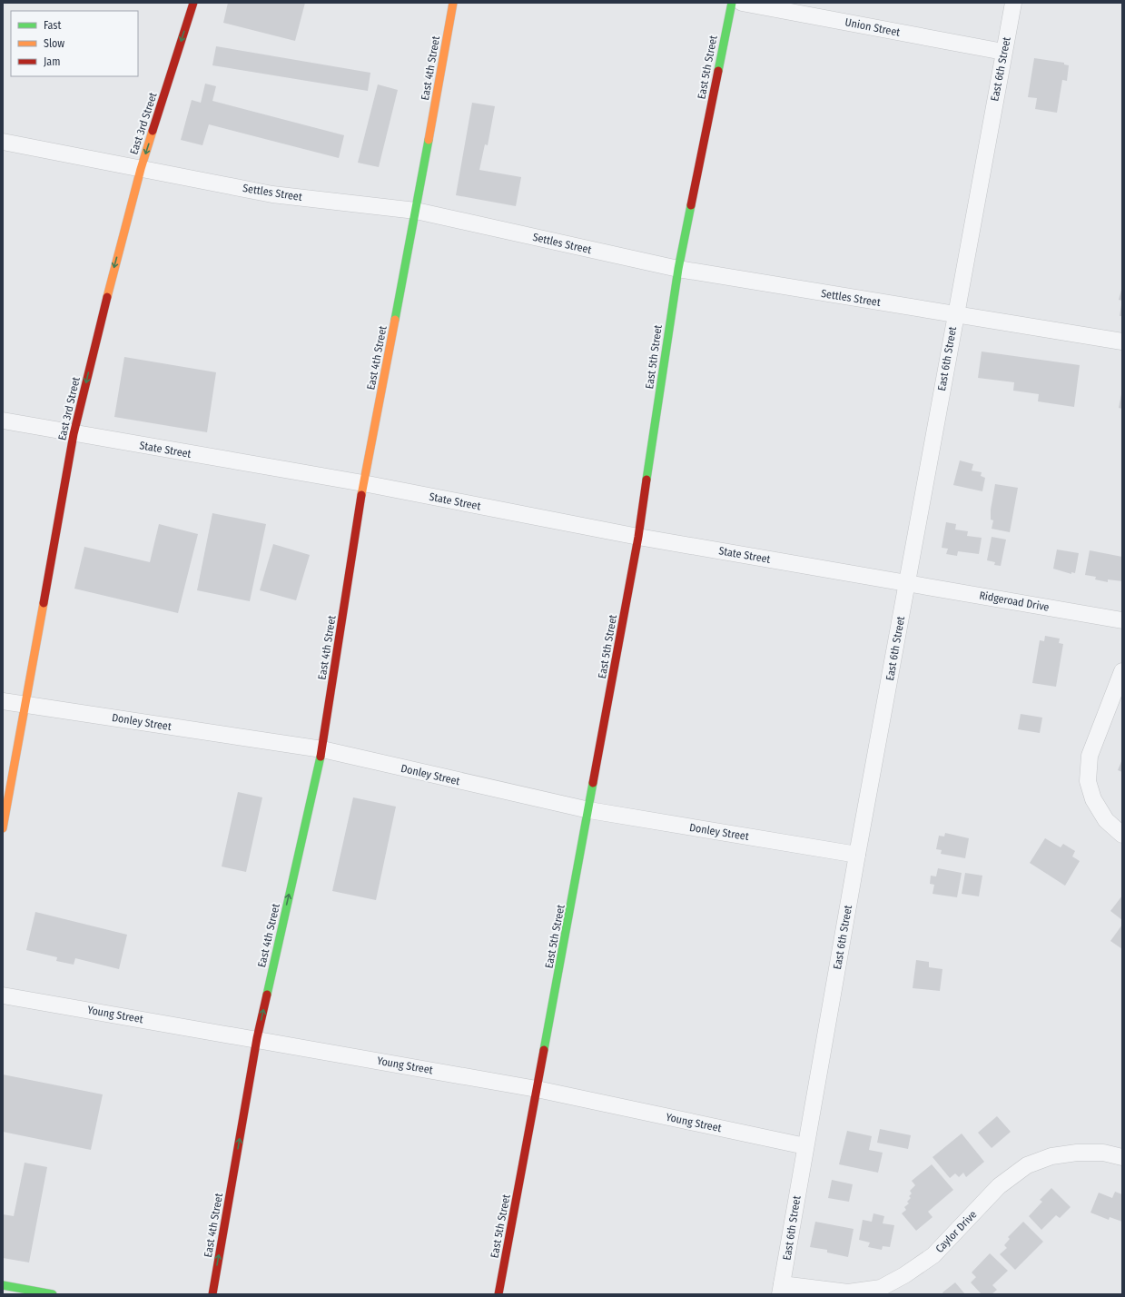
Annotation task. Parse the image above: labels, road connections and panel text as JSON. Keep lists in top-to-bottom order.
{
  "streets": {
    "main road": ["East 5th Street", "East 4th Street", "East 3rd Street"],
    "street": [
      "Union Street",
      "East 6th Street",
      "Settles Street",
      "State Street",
      "Ridgeroad Drive",
      "Donley Street",
      "Young Street",
      "Caylor Drive"
    ]
  },
  "crossings": [
    ["Union Street", "East 6th Street"],
    ["East 5th Street", "Settles Street"],
    ["East 5th Street", "State Street"],
    ["East 5th Street", "Donley Street"],
    ["East 5th Street", "Young Street"],
    ["East 4th Street", "Settles Street"],
    ["East 4th Street", "State Street"],
    ["East 4th Street", "Donley Street"],
    ["East 4th Street", "Young Street"],
    ["East 6th Street", "Settles Street"],
    ["East 6th Street", "State Street"],
    ["East 6th Street", "Ridgeroad Drive"],
    ["East 6th Street", "Donley Street"],
    ["East 6th Street", "Young Street"],
    ["East 6th Street", "Caylor Drive"],
    ["East 3rd Street", "Settles Street"],
    ["East 3rd Street", "State Street"],
    ["East 3rd Street", "Donley Street"],
    ["State Street", "Ridgeroad Drive"]
  ],
  "one_way": ["East 4th Street", "East 3rd Street"],
  "legend": ["Fast", "Slow", "Jam"]
}
